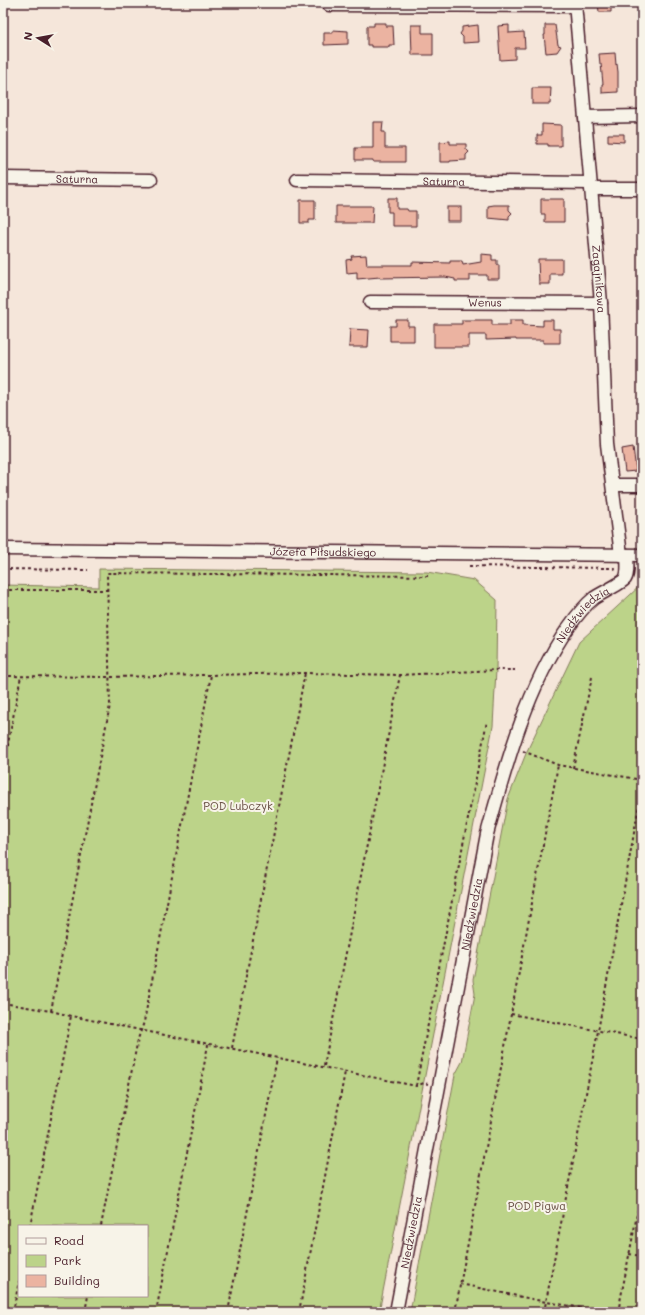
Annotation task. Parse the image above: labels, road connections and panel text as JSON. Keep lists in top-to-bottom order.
{
  "streets": {
    "street": [
      "Saturna",
      "Zagajnikowa",
      "Wenus",
      "Józefa Piłsudskiego",
      "Niedźwiedzia"
    ]
  },
  "crossings": [
    ["Saturna", "Zagajnikowa"],
    ["Zagajnikowa", "Wenus"],
    ["Zagajnikowa", "Józefa Piłsudskiego"]
  ],
  "parks": ["POD Lubczyk", "POD Pigwa"],
  "legend": ["Road", "Park", "Building"],
  "north": "left"
}
